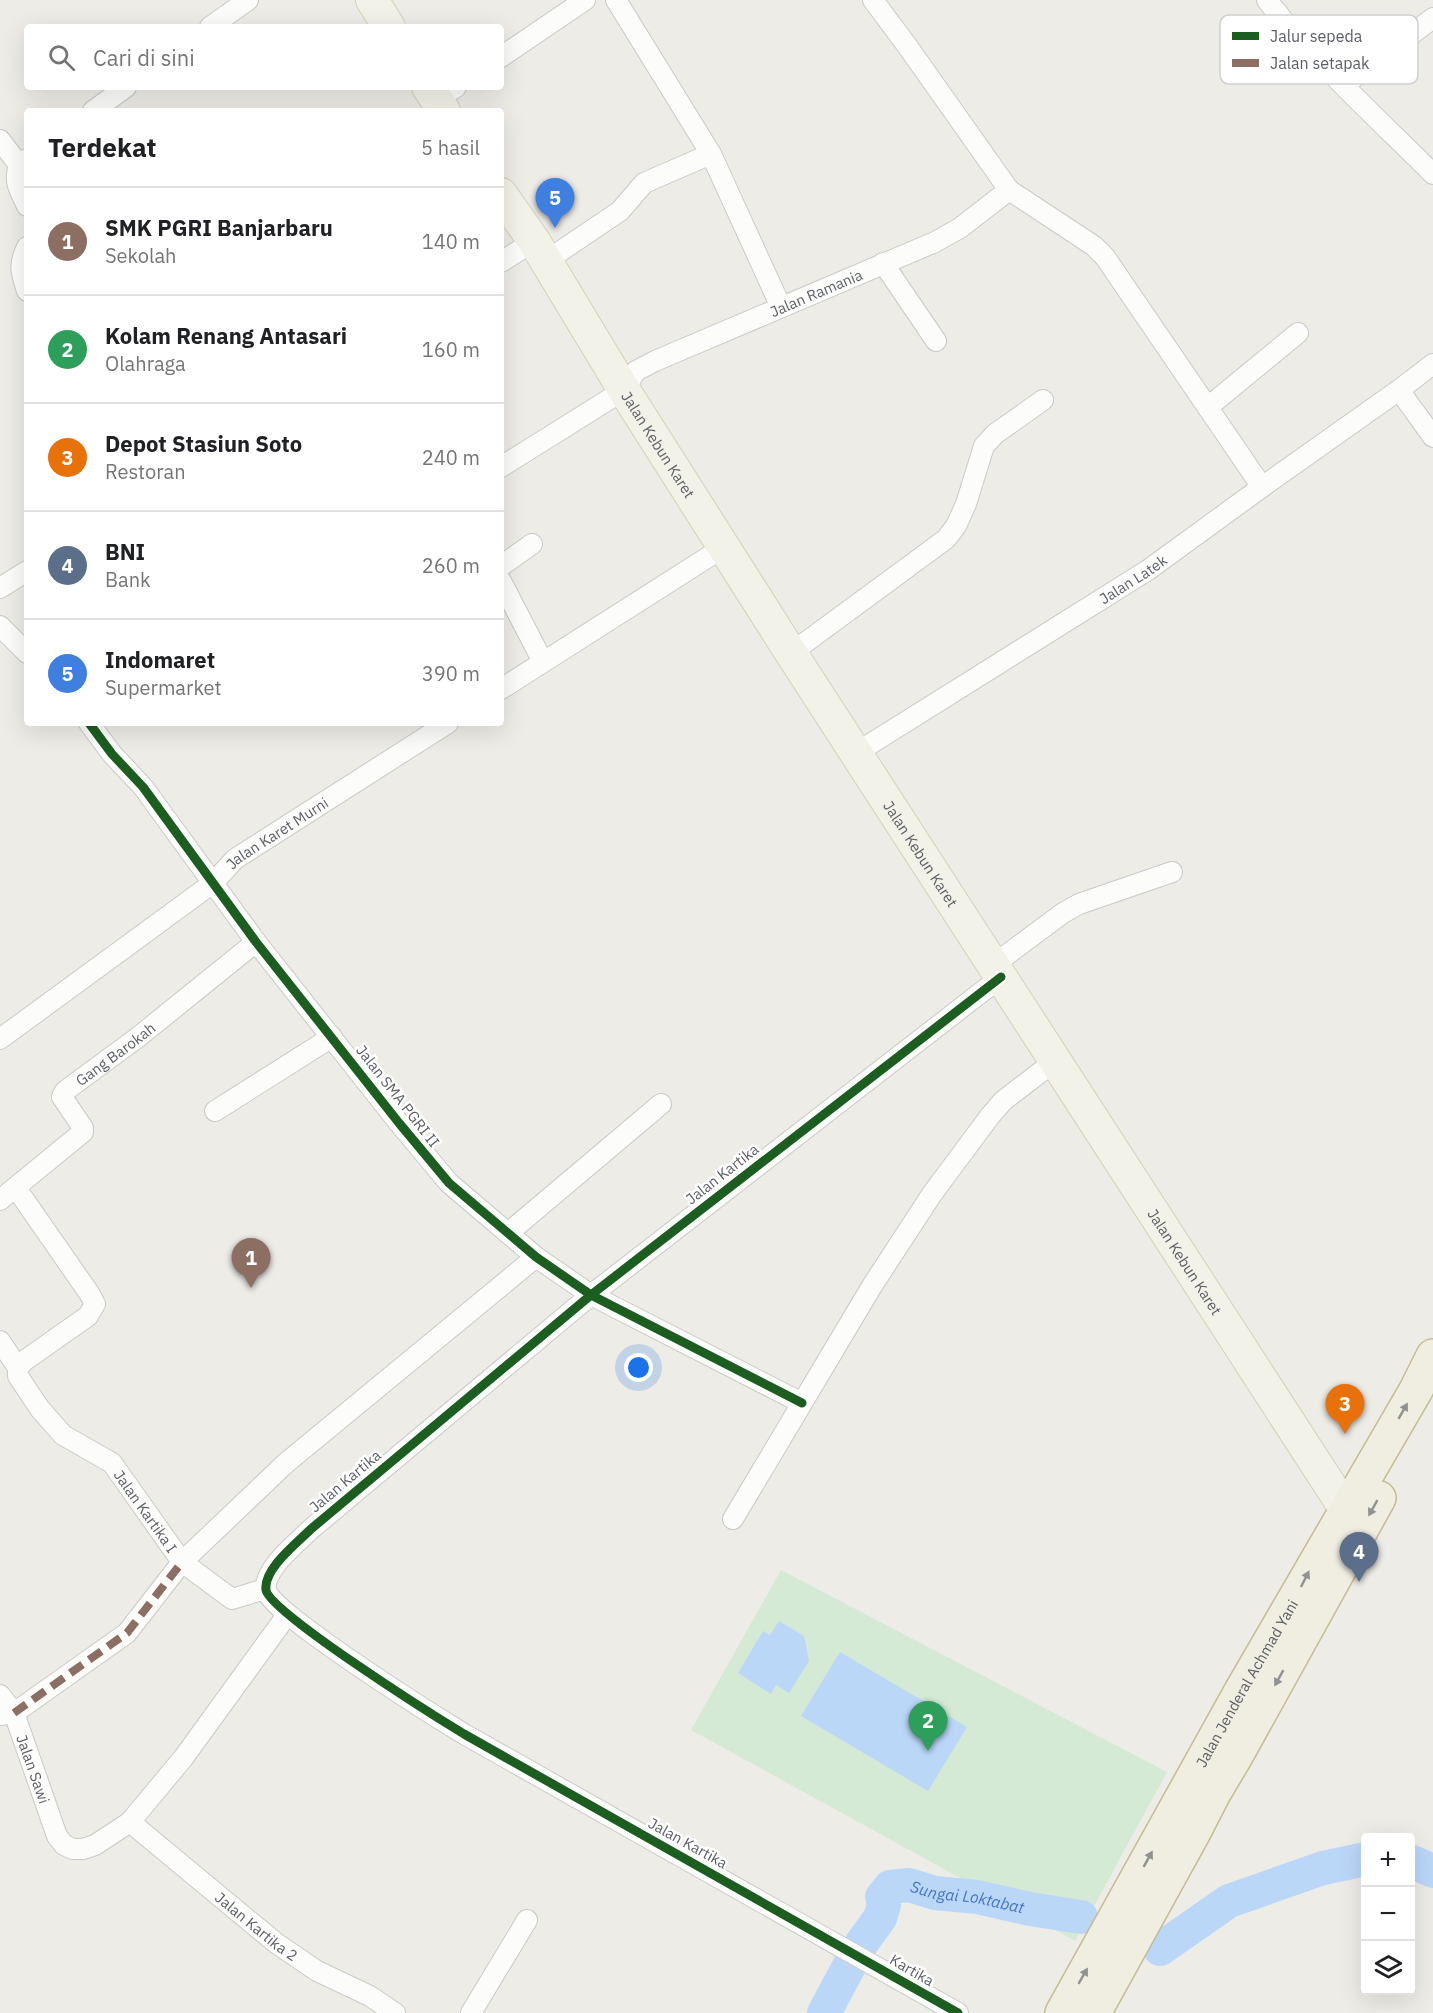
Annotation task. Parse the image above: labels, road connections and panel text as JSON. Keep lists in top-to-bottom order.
{
  "streets": {
    "highway": ["Jalan Jenderal Achmad Yani"],
    "main road": ["Jalan Kebun Karet"],
    "street": [
      "Jalan Ramania",
      "Jalan Latek",
      "Jalan Karet Murni",
      "Gang Barokah",
      "Jalan SMA PGRI II",
      "Jalan Kartika",
      "Jalan Kartika I",
      "Jalan Sawi",
      "Jalan Kartika 2",
      "Kartika"
    ]
  },
  "crossings": [
    ["Jalan Ramania", "Jalan Kebun Karet"],
    ["Jalan Kebun Karet", "Jalan Latek"],
    ["Jalan Kebun Karet", "Jalan Kartika"],
    ["Jalan Kebun Karet", "Jalan Jenderal Achmad Yani"],
    ["Jalan Karet Murni", "Jalan SMA PGRI II"],
    ["Gang Barokah", "Jalan SMA PGRI II"],
    ["Jalan SMA PGRI II", "Jalan Kartika"],
    ["Jalan Kartika", "Jalan Kartika I"],
    ["Jalan Kartika", "Kartika"],
    ["Jalan Sawi", "Jalan Kartika 2"]
  ],
  "water": ["Sungai Loktabat"],
  "legend": ["Jalur sepeda", "Jalan setapak"],
  "page": {
    "search": "Cari di sini",
    "heading": ["Terdekat", "5 hasil"],
    "pins": [
      "5",
      "1",
      "3",
      "4",
      "2"
    ],
    "list": [
      {
        "mark": "1",
        "name": "SMK PGRI Banjarbaru",
        "note": "Sekolah",
        "value": "140 m"
      },
      {
        "mark": "2",
        "name": "Kolam Renang Antasari",
        "note": "Olahraga",
        "value": "160 m"
      },
      {
        "mark": "3",
        "name": "Depot Stasiun Soto",
        "note": "Restoran",
        "value": "240 m"
      },
      {
        "mark": "4",
        "name": "BNI",
        "note": "Bank",
        "value": "260 m"
      },
      {
        "mark": "5",
        "name": "Indomaret",
        "note": "Supermarket",
        "value": "390 m"
      }
    ],
    "map_buttons": ["+", "−"]
  }
}
